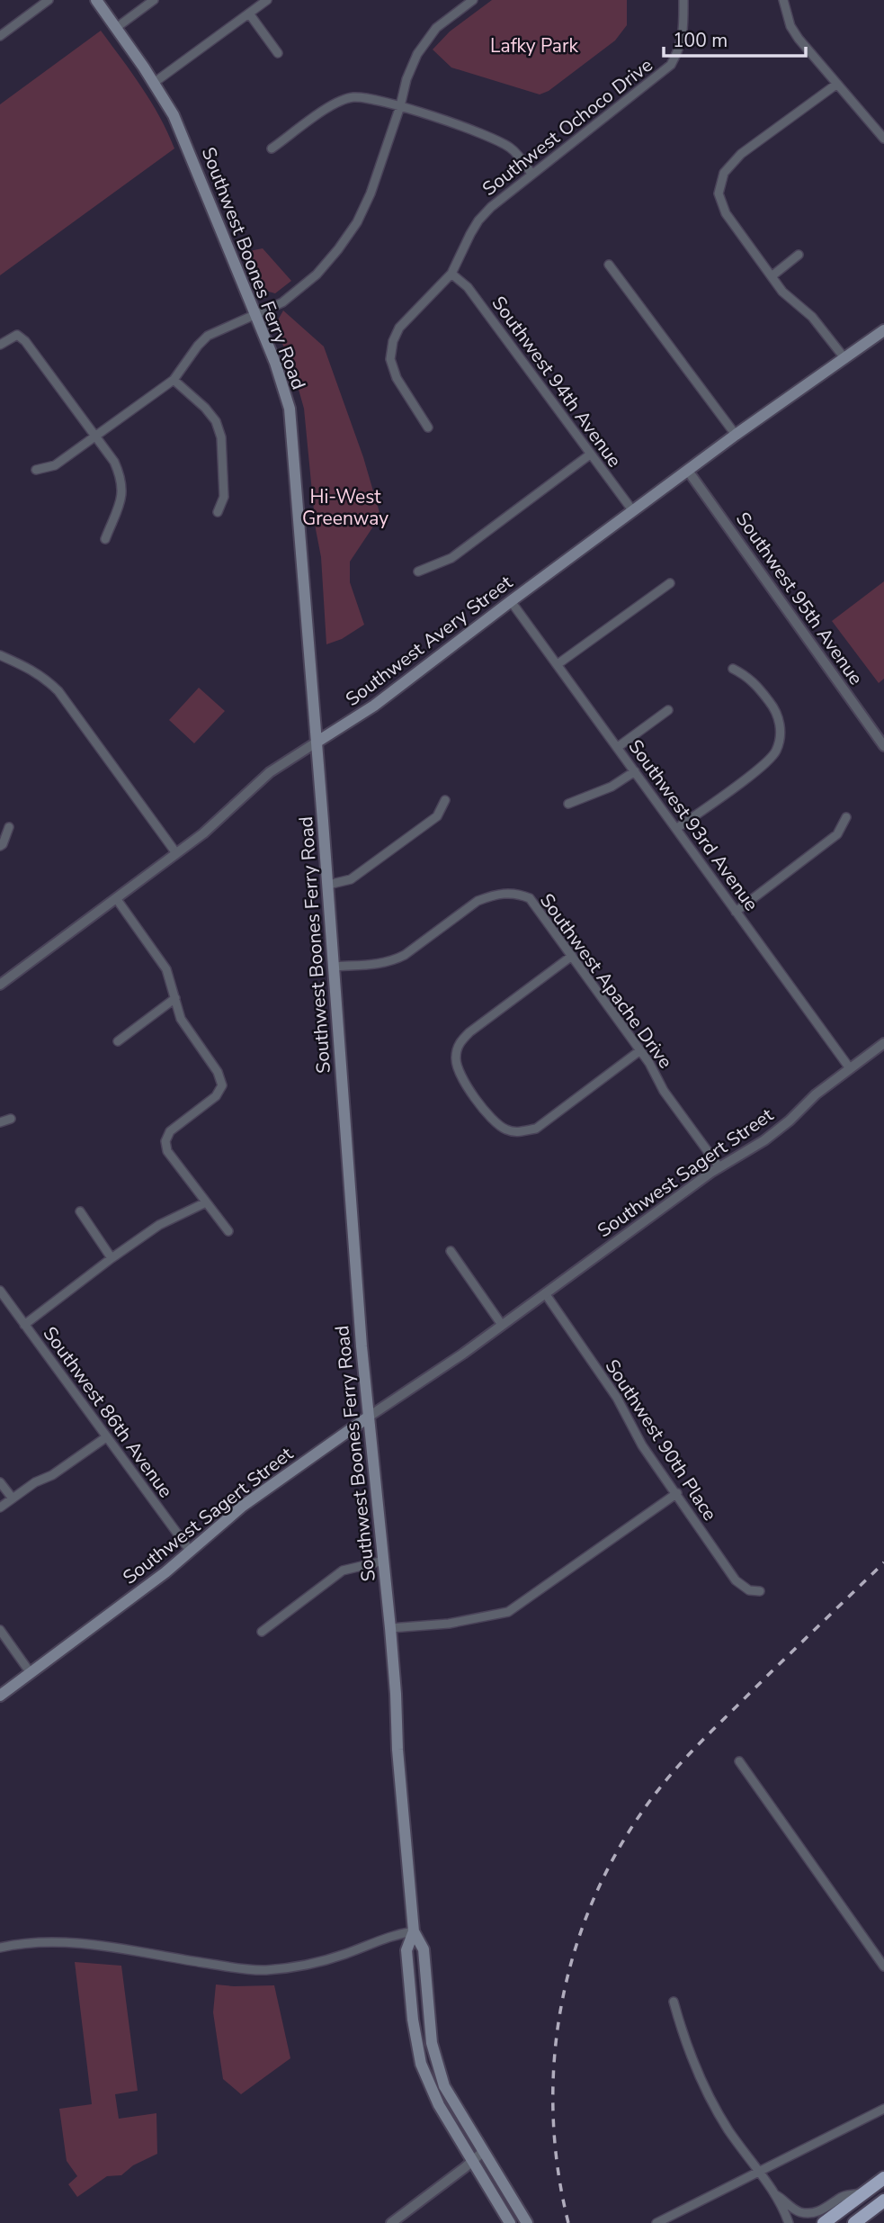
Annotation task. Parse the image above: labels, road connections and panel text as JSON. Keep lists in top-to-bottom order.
{
  "streets": {
    "main road": ["Southwest Boones Ferry Road", "Southwest Avery Street", "Southwest Sagert Street"],
    "street": [
      "Southwest Ochoco Drive",
      "Southwest 94th Avenue",
      "Southwest 95th Avenue",
      "Southwest 93rd Avenue",
      "Southwest Apache Drive",
      "Southwest 86th Avenue",
      "Southwest 90th Place"
    ]
  },
  "crossings": [
    ["Southwest Ochoco Drive", "Southwest 94th Avenue"],
    ["Southwest Boones Ferry Road", "Southwest Avery Street"],
    ["Southwest Boones Ferry Road", "Southwest Apache Drive"],
    ["Southwest Boones Ferry Road", "Southwest Sagert Street"],
    ["Southwest 94th Avenue", "Southwest Avery Street"],
    ["Southwest 95th Avenue", "Southwest Avery Street"],
    ["Southwest Avery Street", "Southwest 93rd Avenue"],
    ["Southwest 93rd Avenue", "Southwest Sagert Street"],
    ["Southwest Apache Drive", "Southwest Sagert Street"],
    ["Southwest Sagert Street", "Southwest 86th Avenue"],
    ["Southwest Sagert Street", "Southwest 90th Place"]
  ],
  "parks": ["Lafky Park", "Hi-West Greenway"],
  "scale_bar": "100 m"
}
